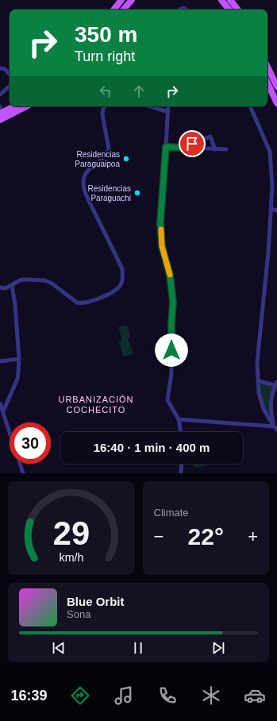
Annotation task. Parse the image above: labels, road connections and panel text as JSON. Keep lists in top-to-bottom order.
{
  "districts": ["URBANIZACIÓN COCHECITO"],
  "places": ["Residencias Paraguaipoa", "Residencias Paraguachi"],
  "page": {
    "turn": ["350 m", "Turn right"],
    "limit": "30",
    "trip": "16:40 · 1 min · 400 m",
    "tile": "Climate",
    "heat": ["−", "22°", "+"],
    "song": ["Blue Orbit", "Sona"],
    "tabs": "16:39",
    "gauge": ["29", "km/h"]
  }
}
